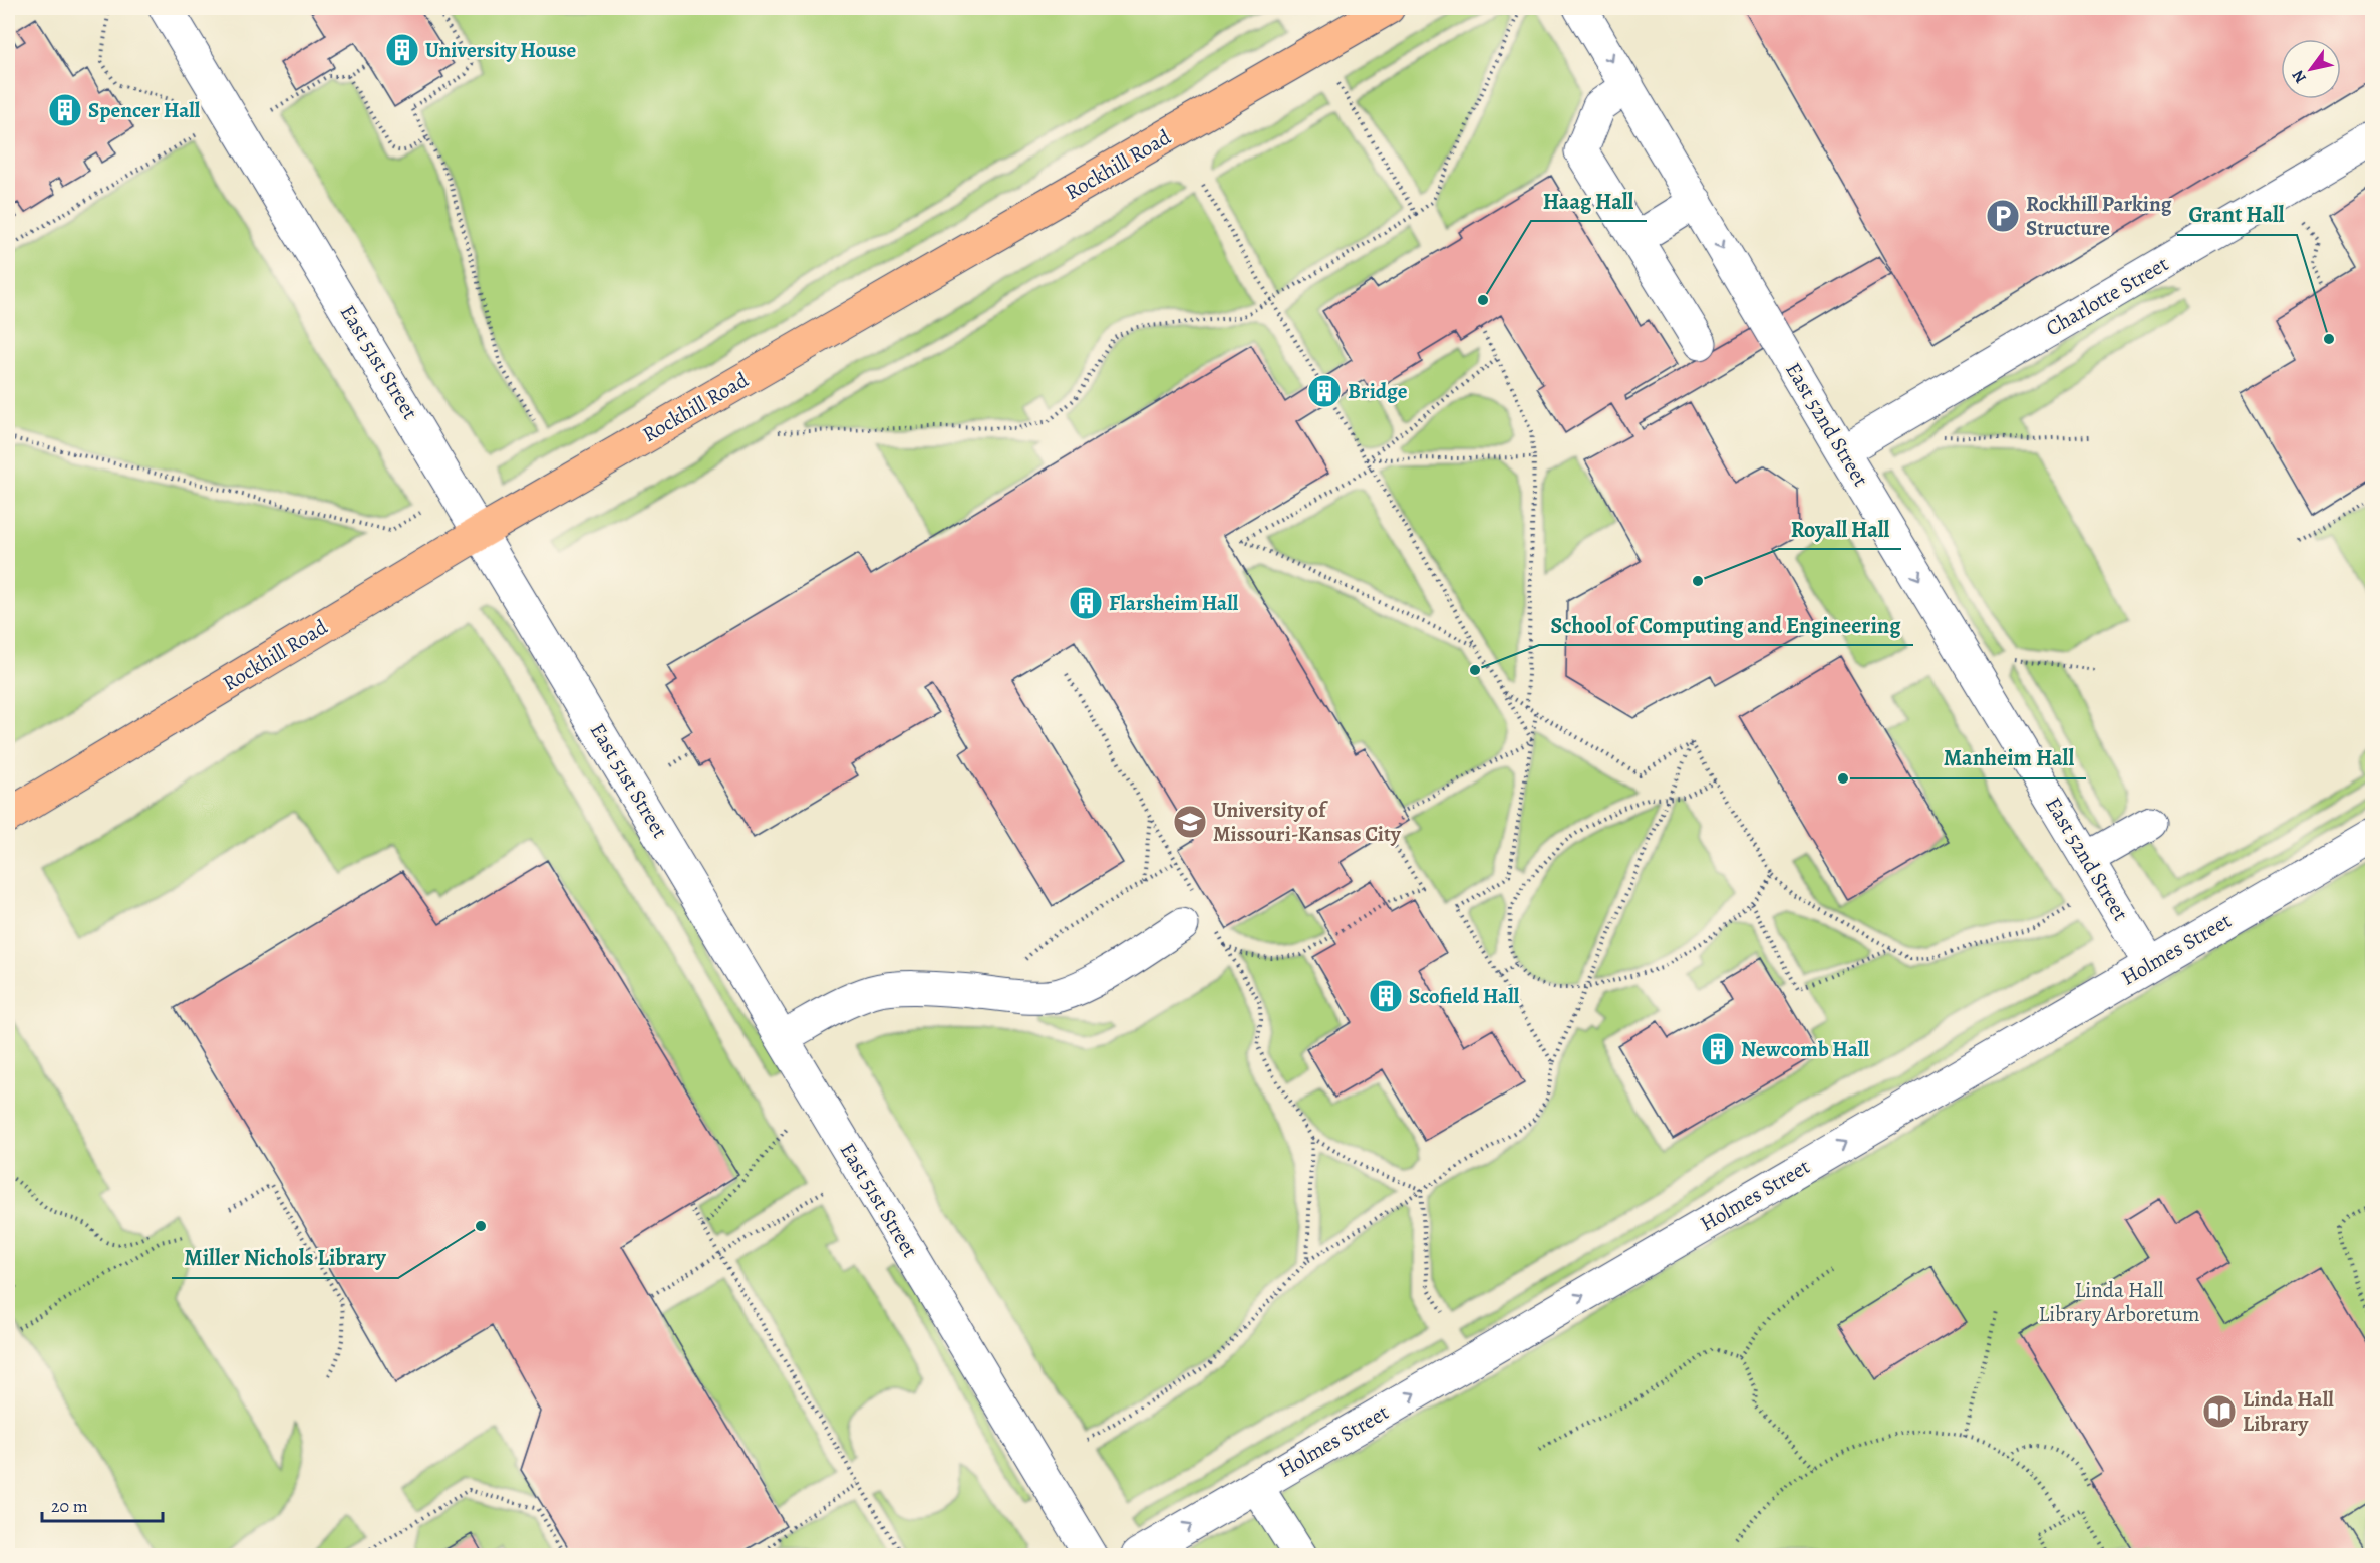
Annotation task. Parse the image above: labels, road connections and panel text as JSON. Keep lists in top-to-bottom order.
{
  "streets": {
    "main road": ["Rockhill Road"],
    "street": [
      "Charlotte Street",
      "East 51st Street",
      "East 52nd Street",
      "Holmes Street"
    ]
  },
  "crossings": [
    ["Rockhill Road", "East 51st Street"],
    ["Charlotte Street", "East 52nd Street"],
    ["East 52nd Street", "Holmes Street"]
  ],
  "one_way": ["East 52nd Street", "Holmes Street"],
  "parks": ["Linda Hall Library Arboretum"],
  "places": {
    "building": [
      "University House",
      "Spencer Hall",
      "Bridge",
      "Flarsheim Hall",
      "Scofield Hall",
      "Newcomb Hall"
    ],
    "parking": ["Rockhill Parking Structure"],
    "other": [
      "Haag Hall",
      "Grant Hall",
      "Royall Hall",
      "School of Computing and Engineering",
      "Manheim Hall",
      "Miller Nichols Library"
    ],
    "school or university": ["University of Missouri-Kansas City"],
    "library": ["Linda Hall Library"]
  },
  "scale_bar": "20 m",
  "north": "bottom left"
}
